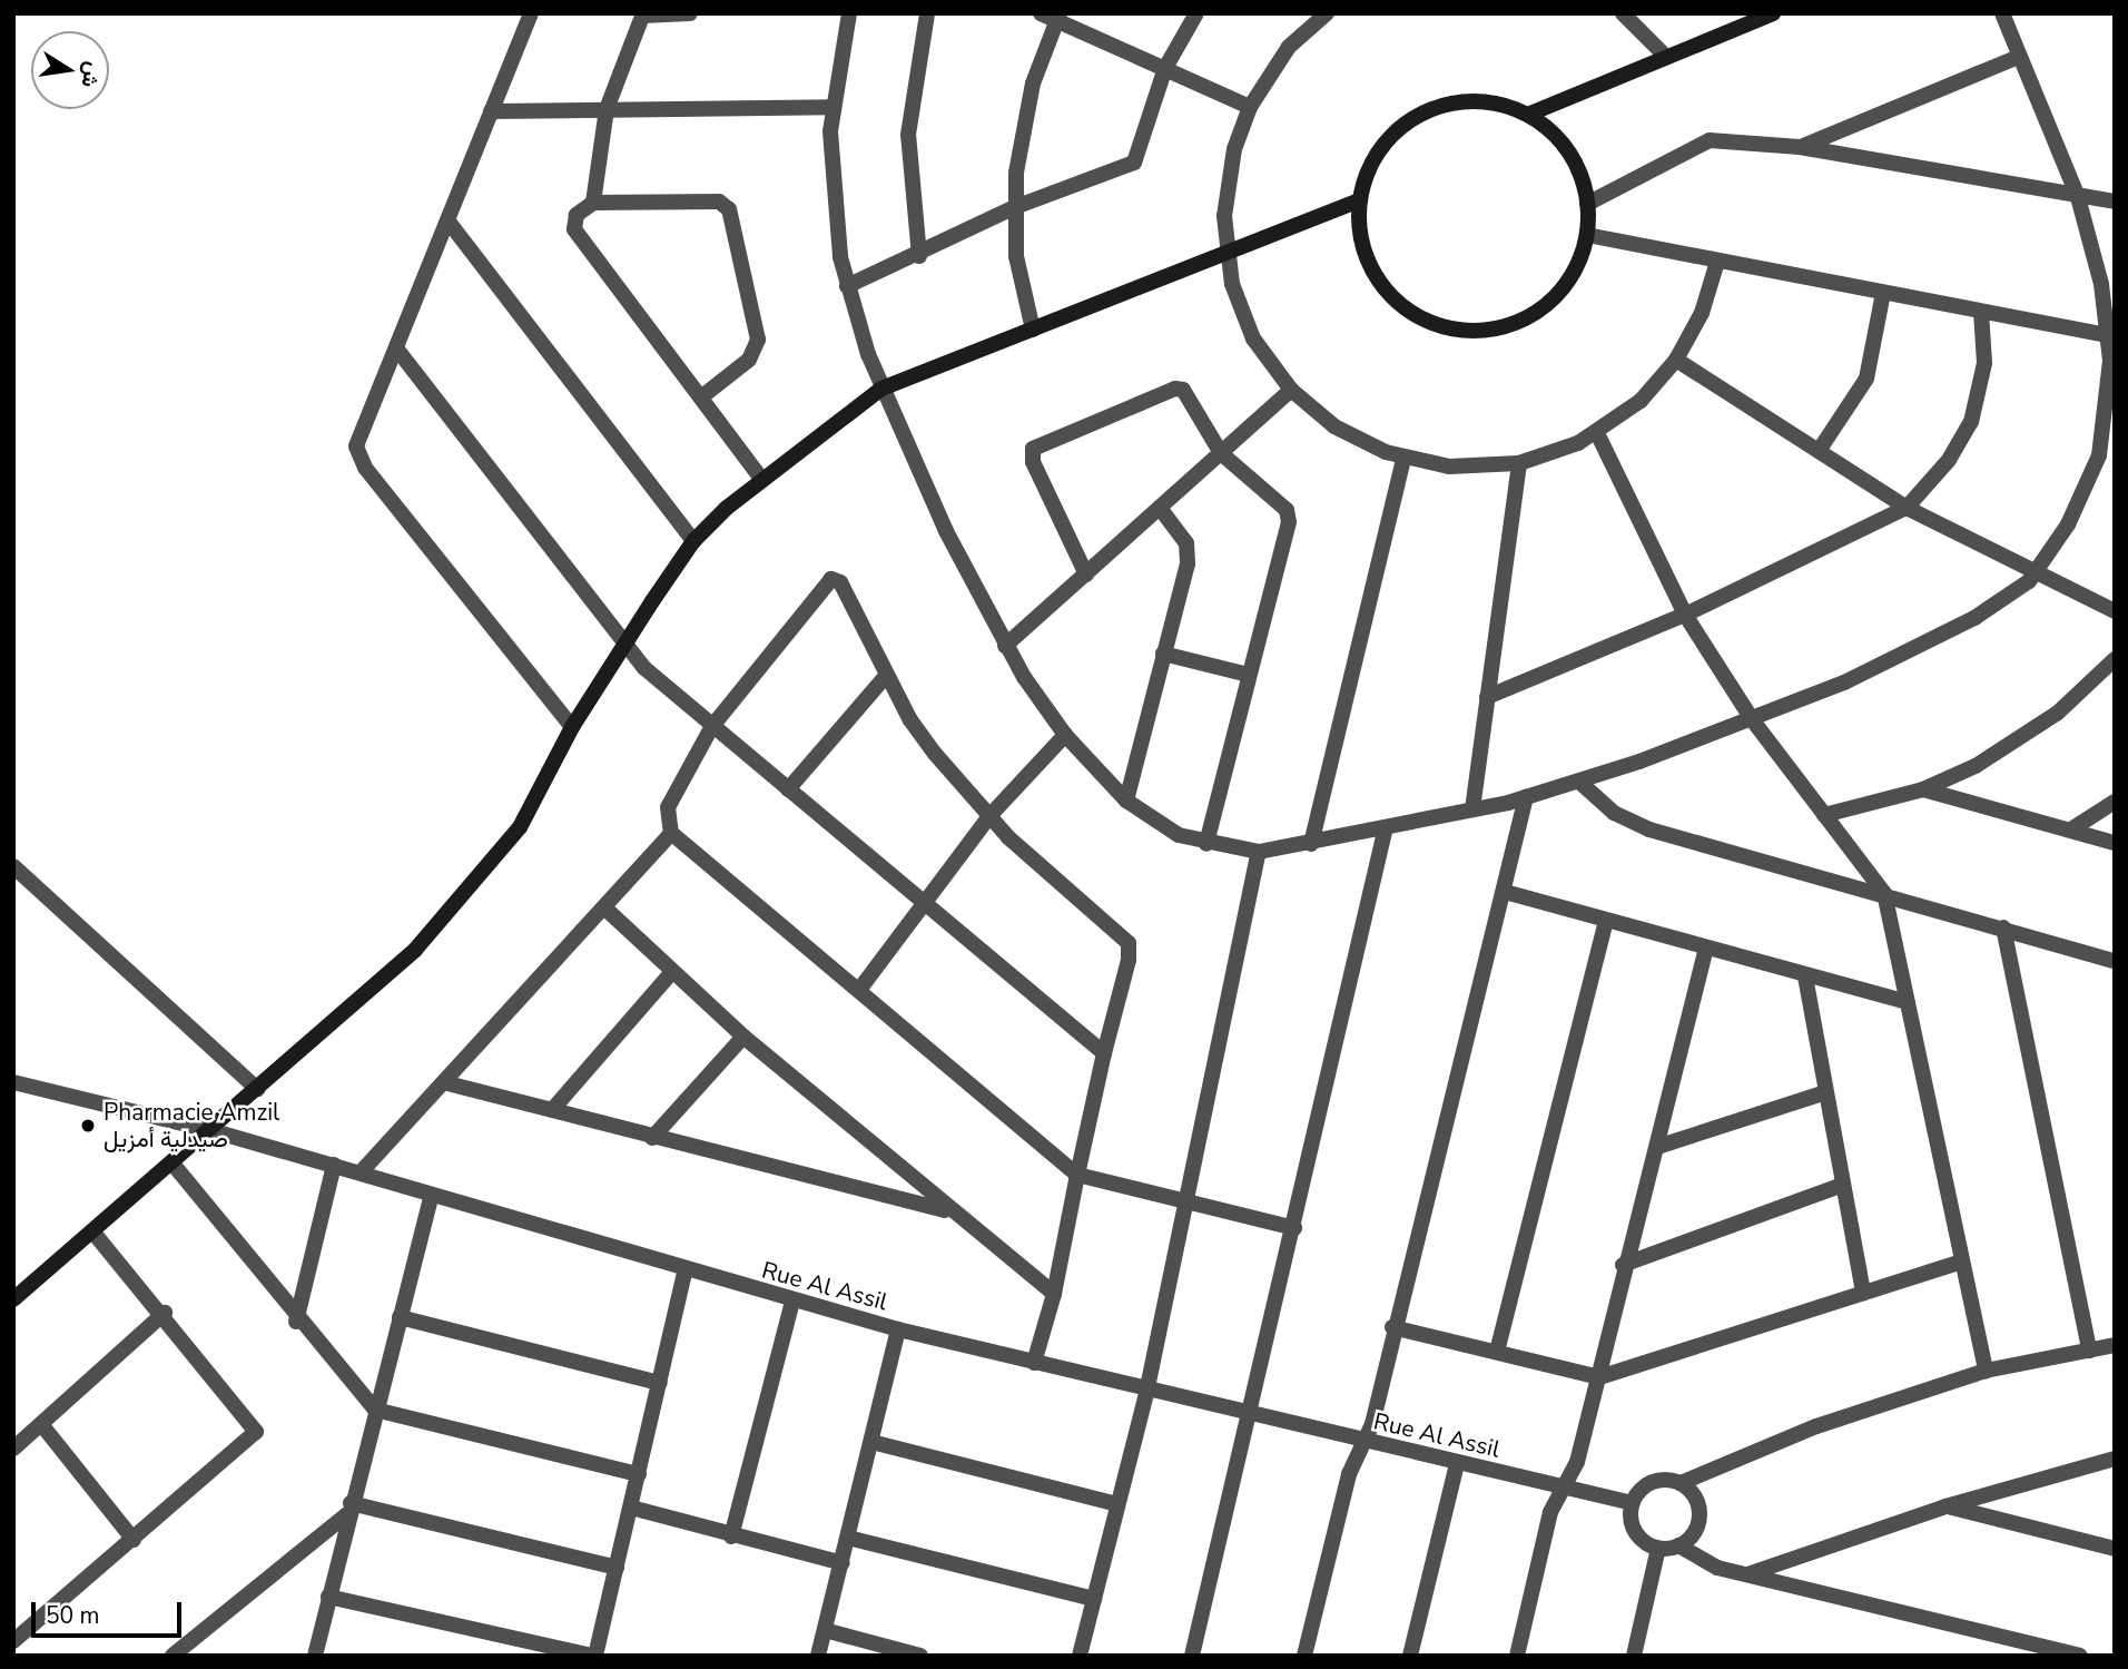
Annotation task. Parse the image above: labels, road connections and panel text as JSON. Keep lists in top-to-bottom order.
{
  "streets": {
    "street": ["Rue Al Assil"]
  },
  "places": ["Pharmacie Amzil صيدلية أمزيل"],
  "scale_bar": "50 m",
  "north": "right"
}
